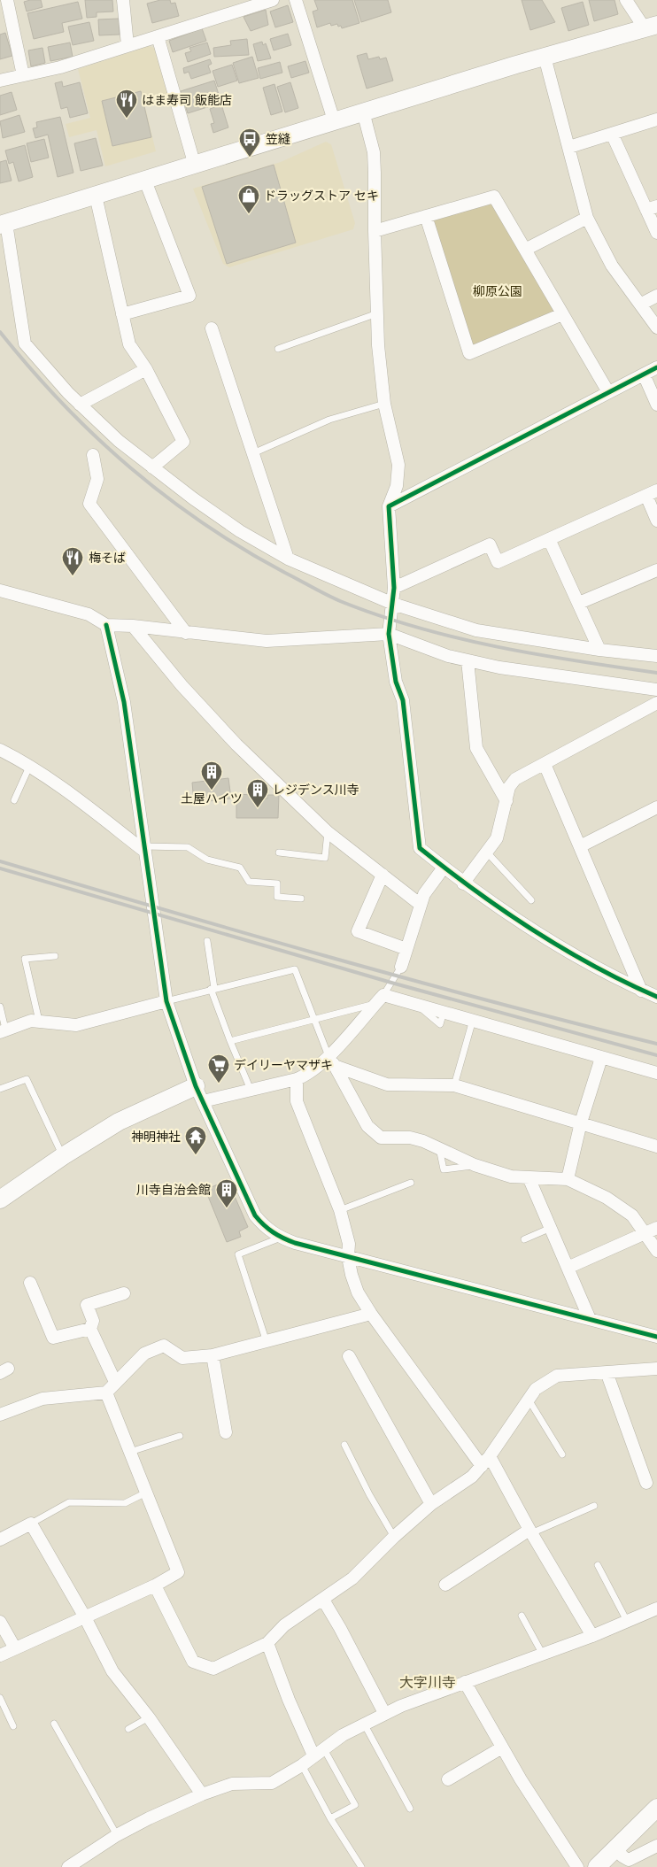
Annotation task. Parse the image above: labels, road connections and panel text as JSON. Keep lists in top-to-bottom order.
{
  "districts": ["大字川寺"],
  "parks": ["柳原公園"],
  "places": {
    "restaurant": ["はま寿司 飯能店", "梅そば"],
    "bus stop": ["笠縫"],
    "shop": ["ドラッグストア セキ"],
    "building": ["土屋ハイツ", "レジデンス川寺", "川寺自治会館"],
    "supermarket": ["デイリーヤマザキ"],
    "temple": ["神明神社"]
  }
}
